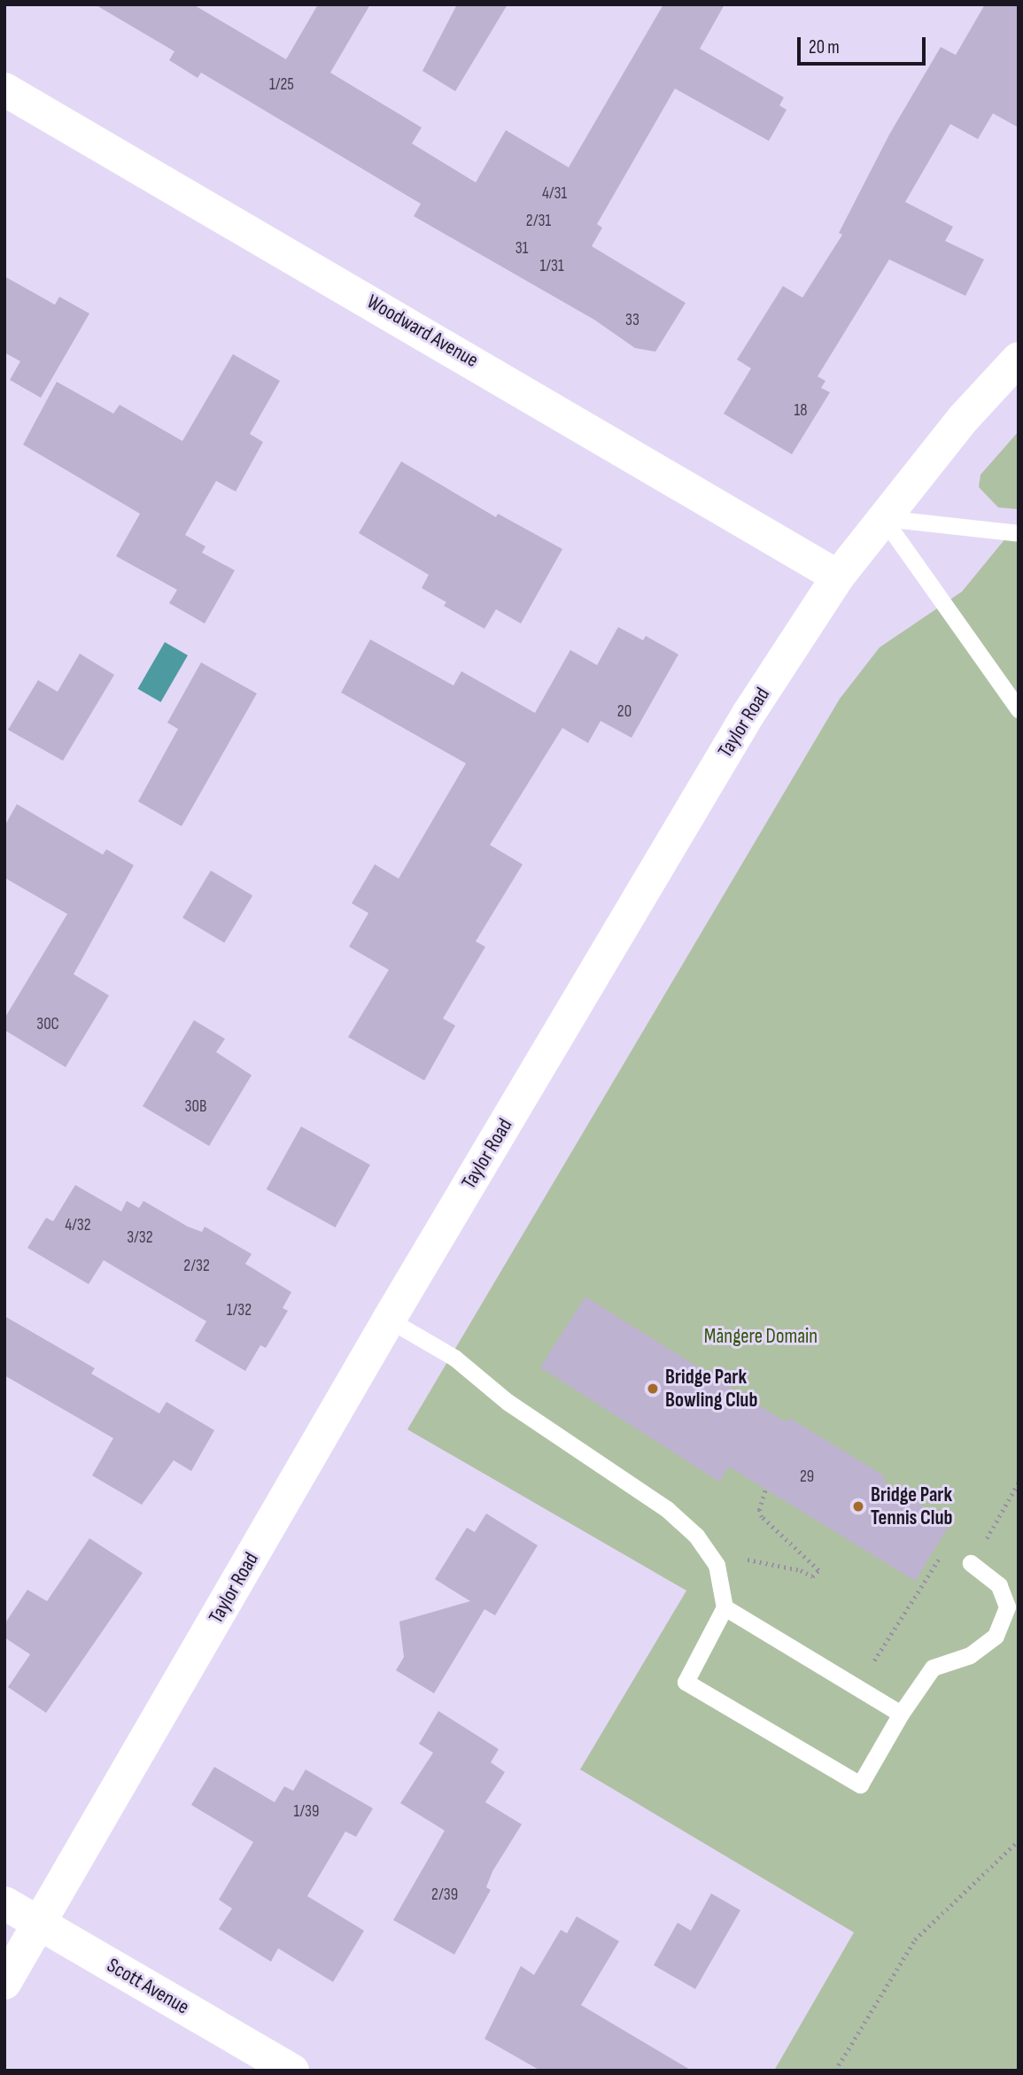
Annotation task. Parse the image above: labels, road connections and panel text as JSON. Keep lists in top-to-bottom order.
{
  "streets": {
    "street": ["Woodward Avenue", "Taylor Road", "Scott Avenue"]
  },
  "crossings": [
    ["Woodward Avenue", "Taylor Road"],
    ["Taylor Road", "Scott Avenue"]
  ],
  "parks": ["Māngere Domain"],
  "places": ["Bridge Park Bowling Club", "Bridge Park Tennis Club"],
  "house_numbers": [
    "1/25",
    "4/31",
    "2/31",
    "31",
    "1/31",
    "33",
    "18",
    "20",
    "30C",
    "30B",
    "4/32",
    "3/32",
    "2/32",
    "1/32",
    "29",
    "1/39",
    "2/39"
  ],
  "scale_bar": "20 m"
}
